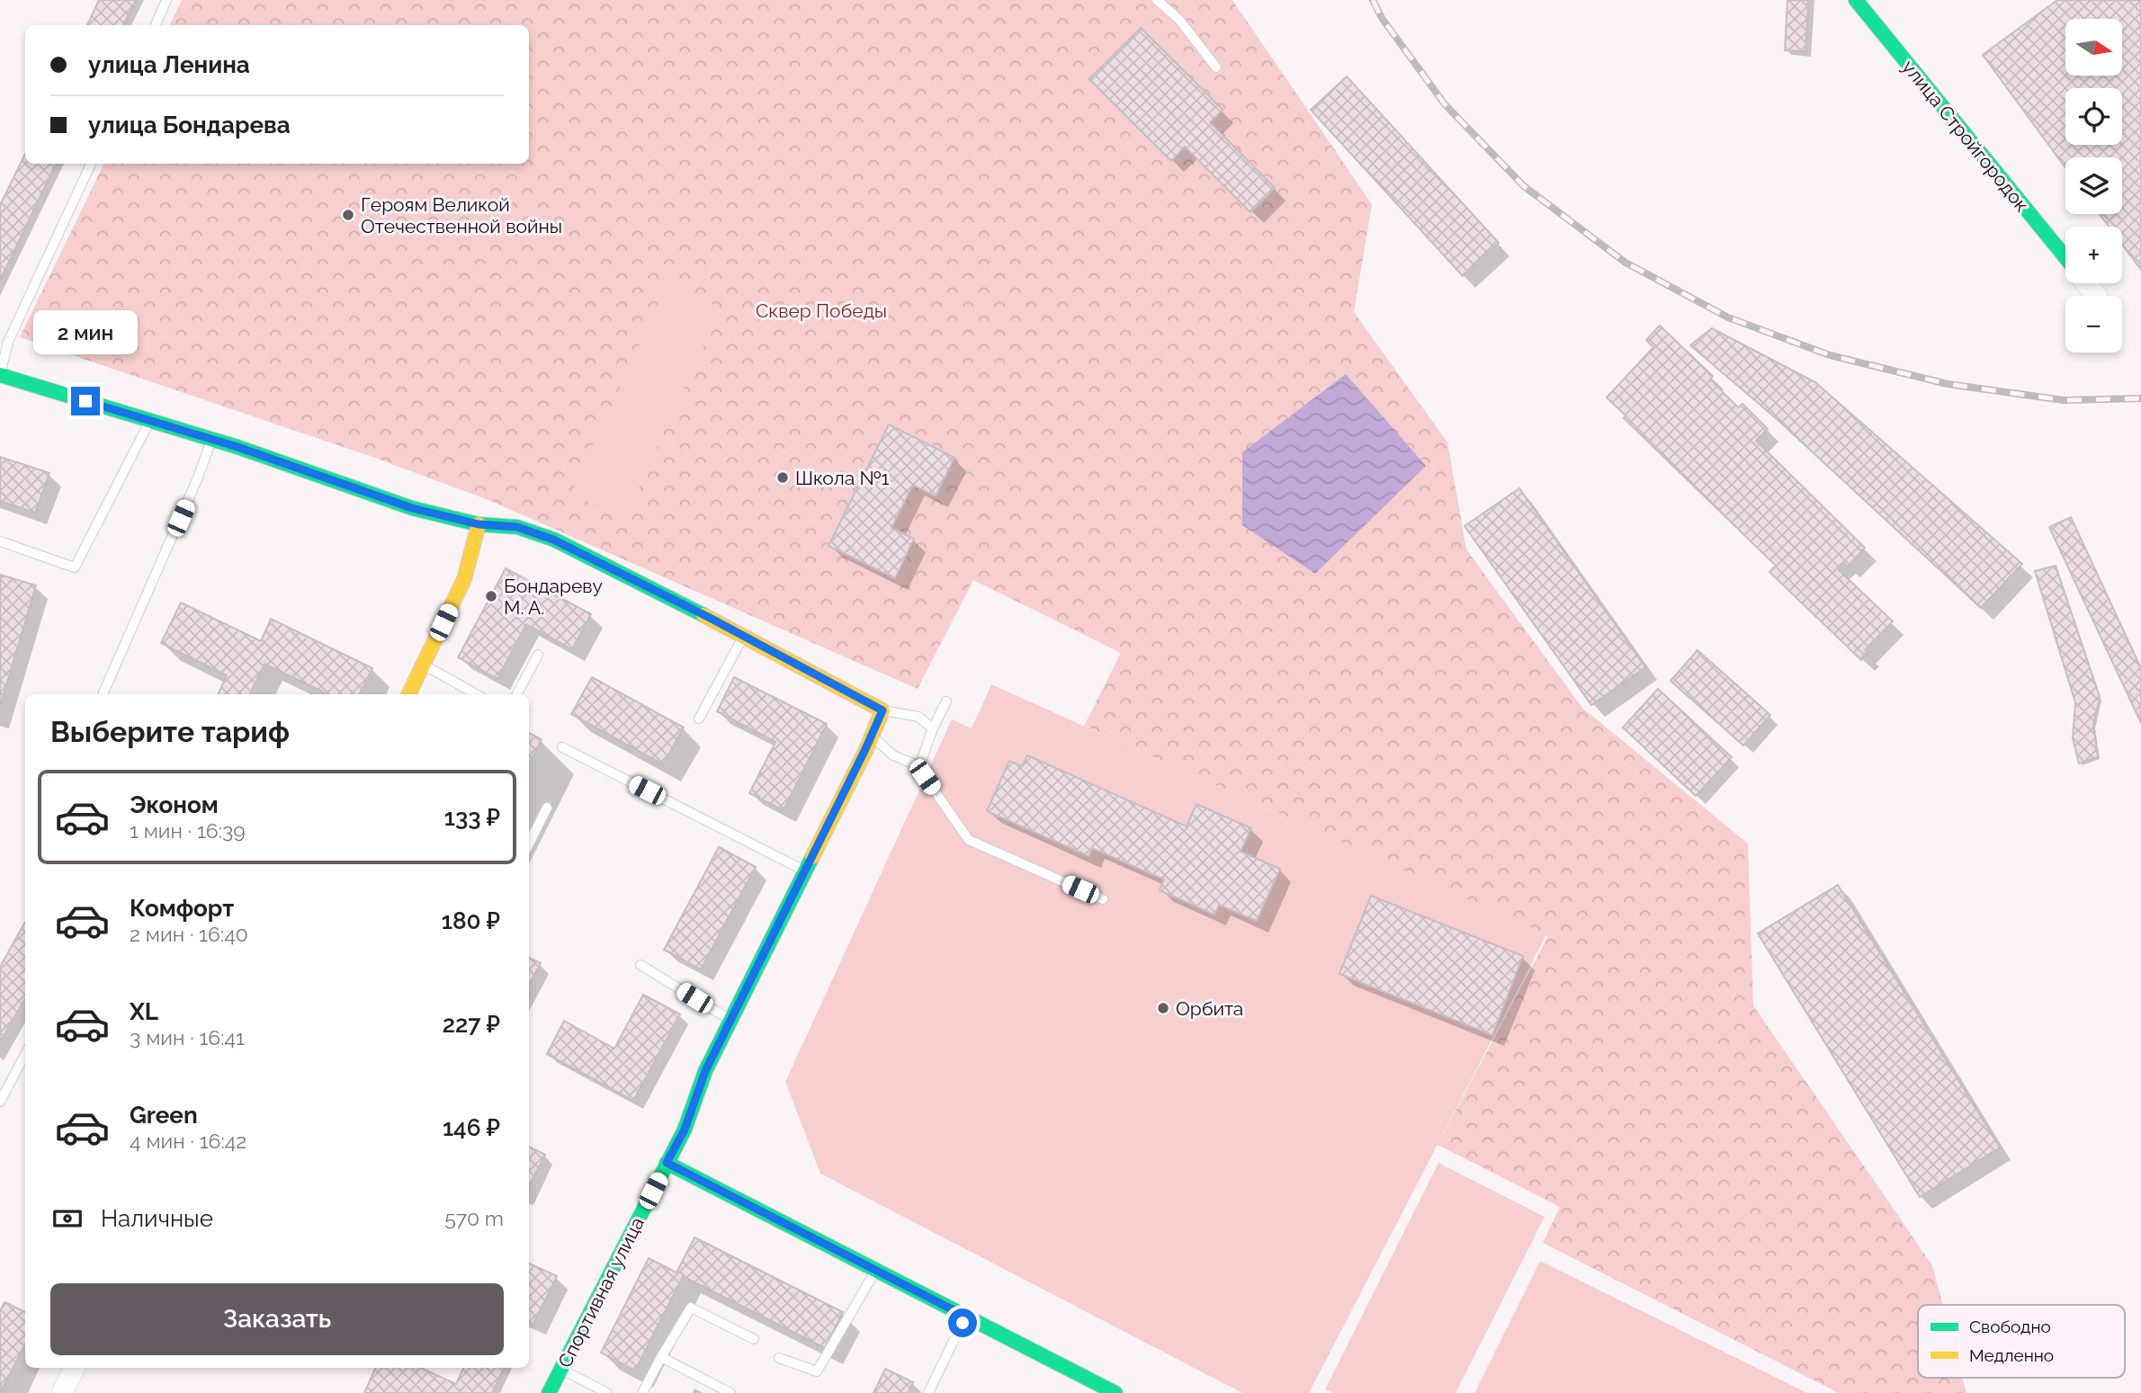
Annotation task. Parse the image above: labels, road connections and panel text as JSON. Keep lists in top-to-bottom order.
{
  "streets": {
    "street": ["улица Стройгородок", "Спортивная улица"]
  },
  "parks": ["Сквер Победы"],
  "places": [
    "Героям Великой Отечественной войны",
    "Школа №1",
    "Бондареву М. А.",
    "Орбита"
  ],
  "legend": ["Свободно", "Медленно"],
  "north": "right",
  "page": {
    "map_buttons": ["+", "−"],
    "banner": ["улица Ленина", "улица Бондарева"],
    "bubble": "2 мин",
    "heading": "Выберите тариф",
    "list": [
      {
        "name": "Эконом",
        "note": "1 мин · 16:39",
        "value": "133 ₽"
      },
      {
        "name": "Комфорт",
        "note": "2 мин · 16:40",
        "value": "180 ₽"
      },
      {
        "name": "XL",
        "note": "3 мин · 16:41",
        "value": "227 ₽"
      },
      {
        "name": "Green",
        "note": "4 мин · 16:42",
        "value": "146 ₽"
      }
    ],
    "pay": ["Наличные", "570 m"],
    "buttons": "Заказать"
  }
}
